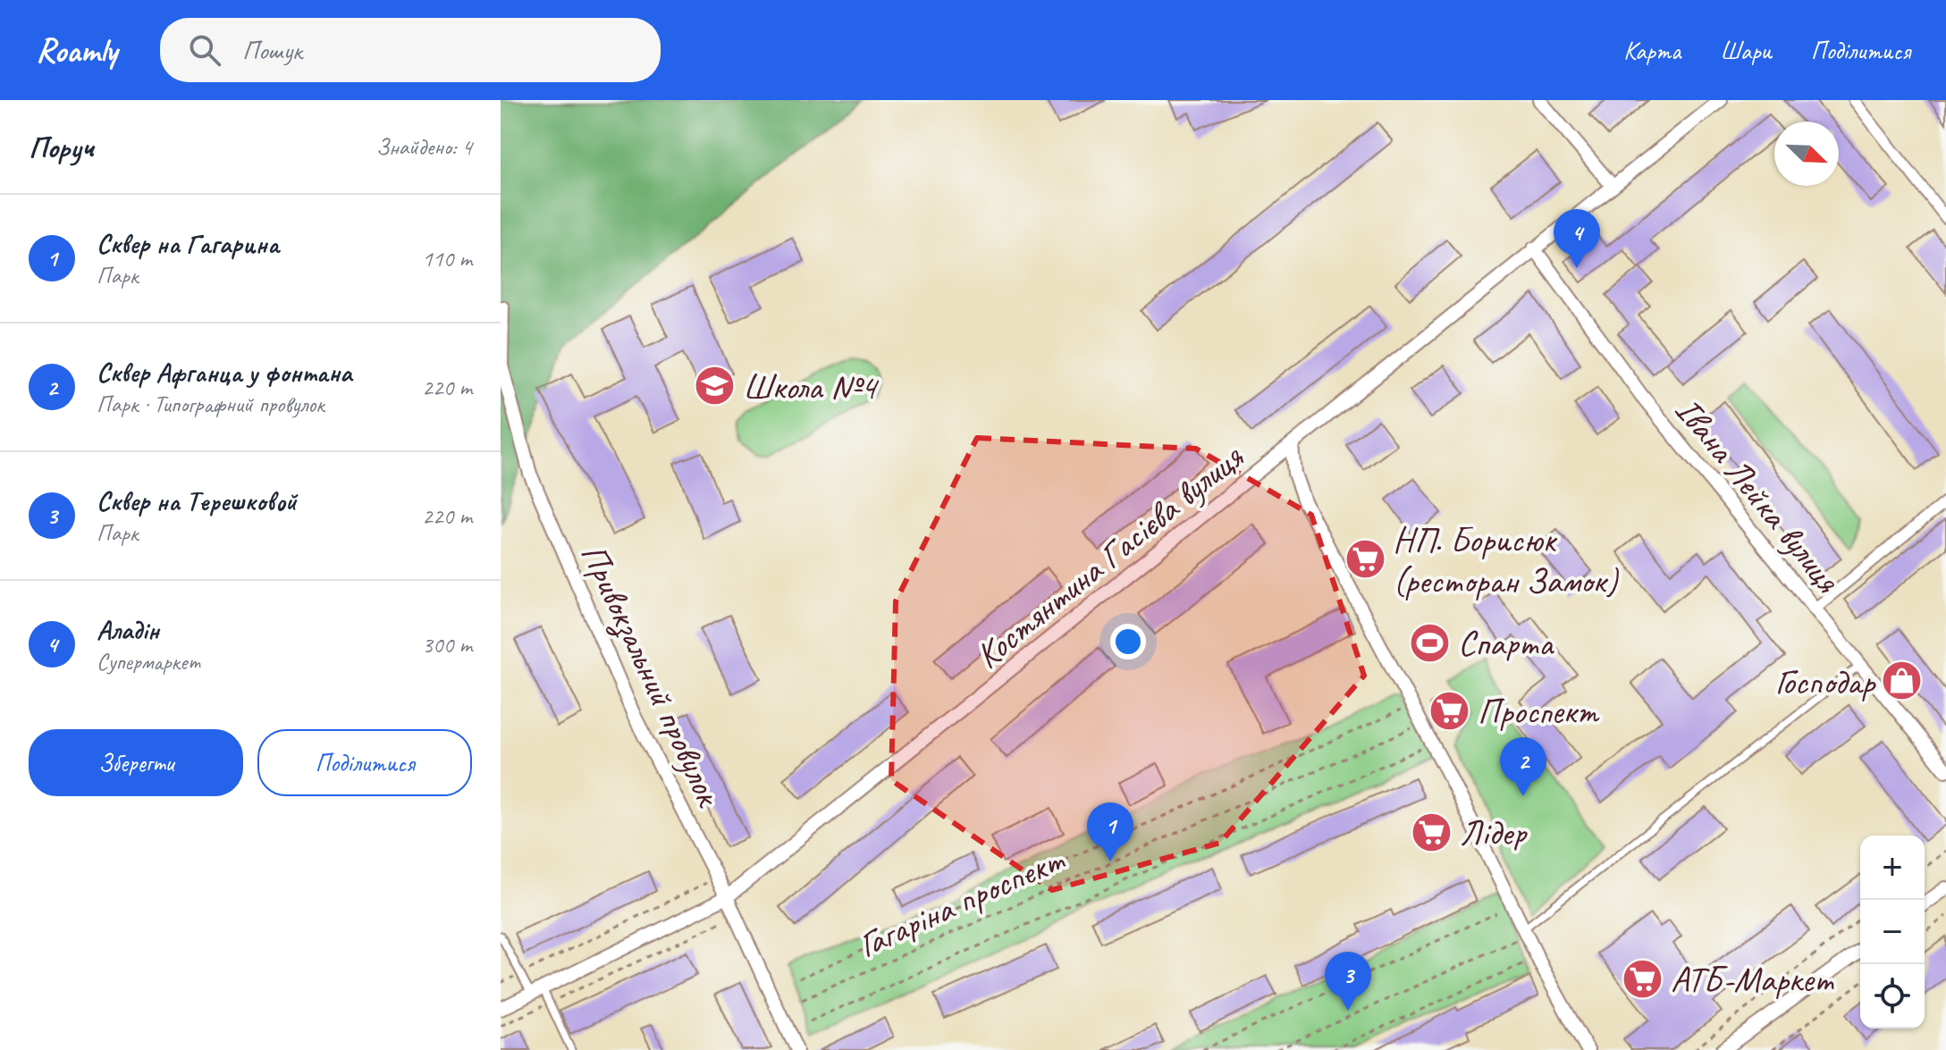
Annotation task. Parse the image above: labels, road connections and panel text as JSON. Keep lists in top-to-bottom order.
{
  "streets": {
    "street": ["Івана Лейка вулиця", "Костянтина Гасієва вулиця", "Привокзальний провулок"],
    "path": ["Гагаріна проспект"]
  },
  "crossings": [
    ["Івана Лейка вулиця", "Костянтина Гасієва вулиця"],
    ["Костянтина Гасієва вулиця", "Привокзальний провулок"]
  ],
  "places": {
    "school or university": ["Школа №4"],
    "supermarket": [
      "НП. Борисюк (ресторан Замок)",
      "Проспект",
      "Лідер",
      "АТБ-Маркет"
    ],
    "sports": ["Спарта"],
    "shop": ["Господар"]
  },
  "north": "bottom right",
  "page": {
    "header": "Roamly",
    "search": "Пошук",
    "nav": ["Карта", "Шари", "Поділитися"],
    "heading": ["Поруч", "Знайдено: 4"],
    "list": [
      {
        "mark": "1",
        "name": "Сквер на Гагарина",
        "note": "Парк",
        "value": "110 m"
      },
      {
        "mark": "2",
        "name": "Сквер Афганца у фонтана",
        "note": "Парк · Типографний провулок",
        "value": "220 m"
      },
      {
        "mark": "3",
        "name": "Сквер на Терешковой",
        "note": "Парк",
        "value": "220 m"
      },
      {
        "mark": "4",
        "name": "Аладін",
        "note": "Супермаркет",
        "value": "300 m"
      }
    ],
    "pins": [
      "4",
      "2",
      "1",
      "3"
    ],
    "buttons": ["Зберегти", "Поділитися"],
    "map_buttons": ["+", "−"]
  }
}
